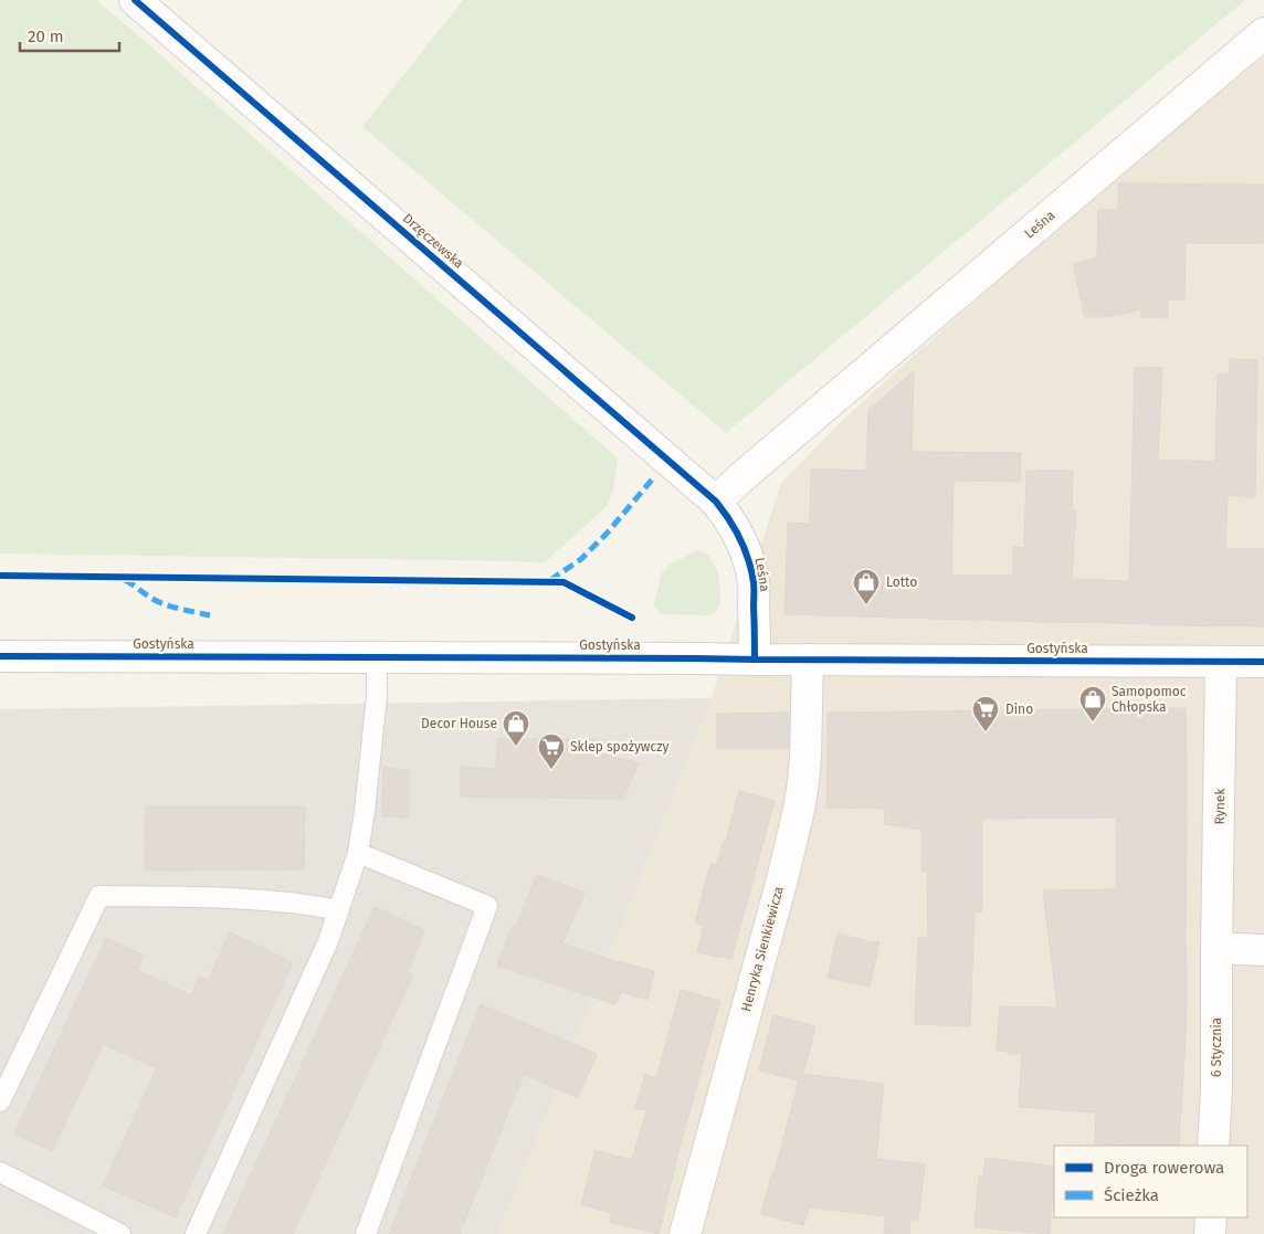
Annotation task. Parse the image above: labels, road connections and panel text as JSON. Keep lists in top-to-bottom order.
{
  "streets": {
    "street": [
      "Leśna",
      "Drzęczewska",
      "Gostyńska",
      "Rynek",
      "Henryka Sienkiewicza",
      "6 Stycznia"
    ]
  },
  "crossings": [
    ["Leśna", "Drzęczewska"],
    ["Leśna", "Gostyńska"],
    ["Gostyńska", "Rynek"],
    ["Gostyńska", "Henryka Sienkiewicza"],
    ["Rynek", "6 Stycznia"]
  ],
  "places": {
    "shop": ["Lotto", "Samopomoc Chłopska", "Decor House"],
    "supermarket": ["Dino", "Sklep spożywczy"]
  },
  "legend": ["Droga rowerowa", "Ścieżka"],
  "scale_bar": "20 m"
}
